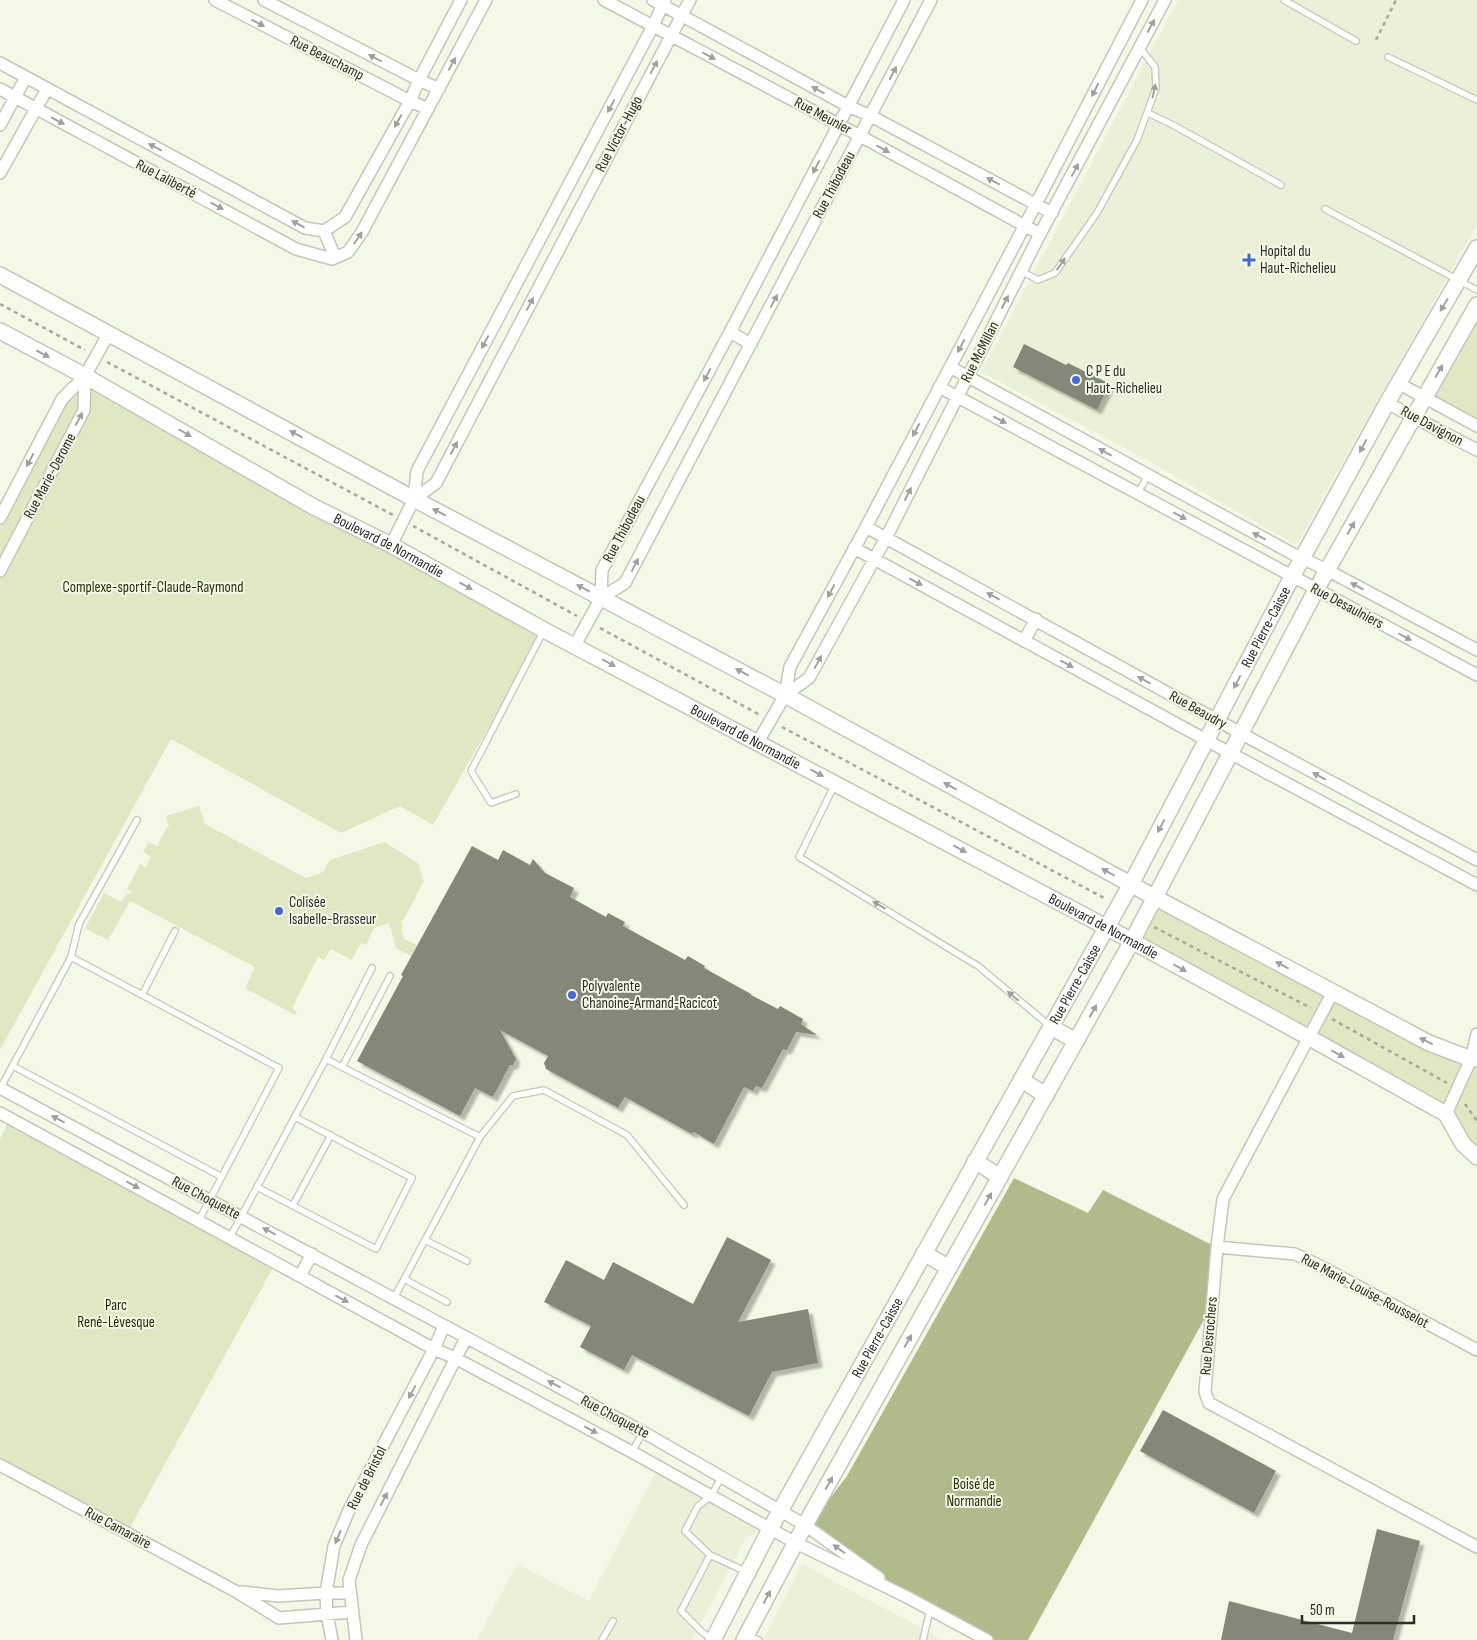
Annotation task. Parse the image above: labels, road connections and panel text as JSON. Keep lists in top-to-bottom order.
{
  "streets": {
    "street": [
      "Rue Beauchamp",
      "Rue Meunier",
      "Rue Victor-Hugo",
      "Rue Laliberté",
      "Rue Thibodeau",
      "Rue McMillan",
      "Rue Davignon",
      "Rue Marie-Derome",
      "Boulevard de Normandie",
      "Rue Desaulniers",
      "Rue Pierre-Caisse",
      "Rue Beaudry",
      "Rue Choquette",
      "Rue Marie-Louise-Rousselot",
      "Rue Desrochers",
      "Rue de Bristol",
      "Rue Camaraire"
    ]
  },
  "crossings": [
    ["Rue Meunier", "Rue Victor-Hugo"],
    ["Rue Meunier", "Rue Thibodeau"],
    ["Rue Meunier", "Rue McMillan"],
    ["Rue Victor-Hugo", "Boulevard de Normandie"],
    ["Rue Thibodeau", "Boulevard de Normandie"],
    ["Rue McMillan", "Boulevard de Normandie"],
    ["Rue McMillan", "Rue Desaulniers"],
    ["Rue McMillan", "Rue Beaudry"],
    ["Rue Davignon", "Rue Pierre-Caisse"],
    ["Rue Marie-Derome", "Boulevard de Normandie"],
    ["Boulevard de Normandie", "Rue Pierre-Caisse"],
    ["Boulevard de Normandie", "Rue Desrochers"],
    ["Rue Desaulniers", "Rue Pierre-Caisse"],
    ["Rue Pierre-Caisse", "Rue Beaudry"],
    ["Rue Pierre-Caisse", "Rue Choquette"],
    ["Rue Choquette", "Rue de Bristol"],
    ["Rue Marie-Louise-Rousselot", "Rue Desrochers"],
    ["Rue de Bristol", "Rue Camaraire"]
  ],
  "parks": ["Complexe-sportif-Claude-Raymond", "Parc René-Lévesque", "Boisé de Normandie"],
  "places": {
    "health": ["Hopital du Haut-Richelieu"],
    "other": ["C P E du Haut-Richelieu", "Colisée Isabelle-Brasseur", "Polyvalente Chanoine-Armand-Racicot"]
  },
  "scale_bar": "50 m"
}
